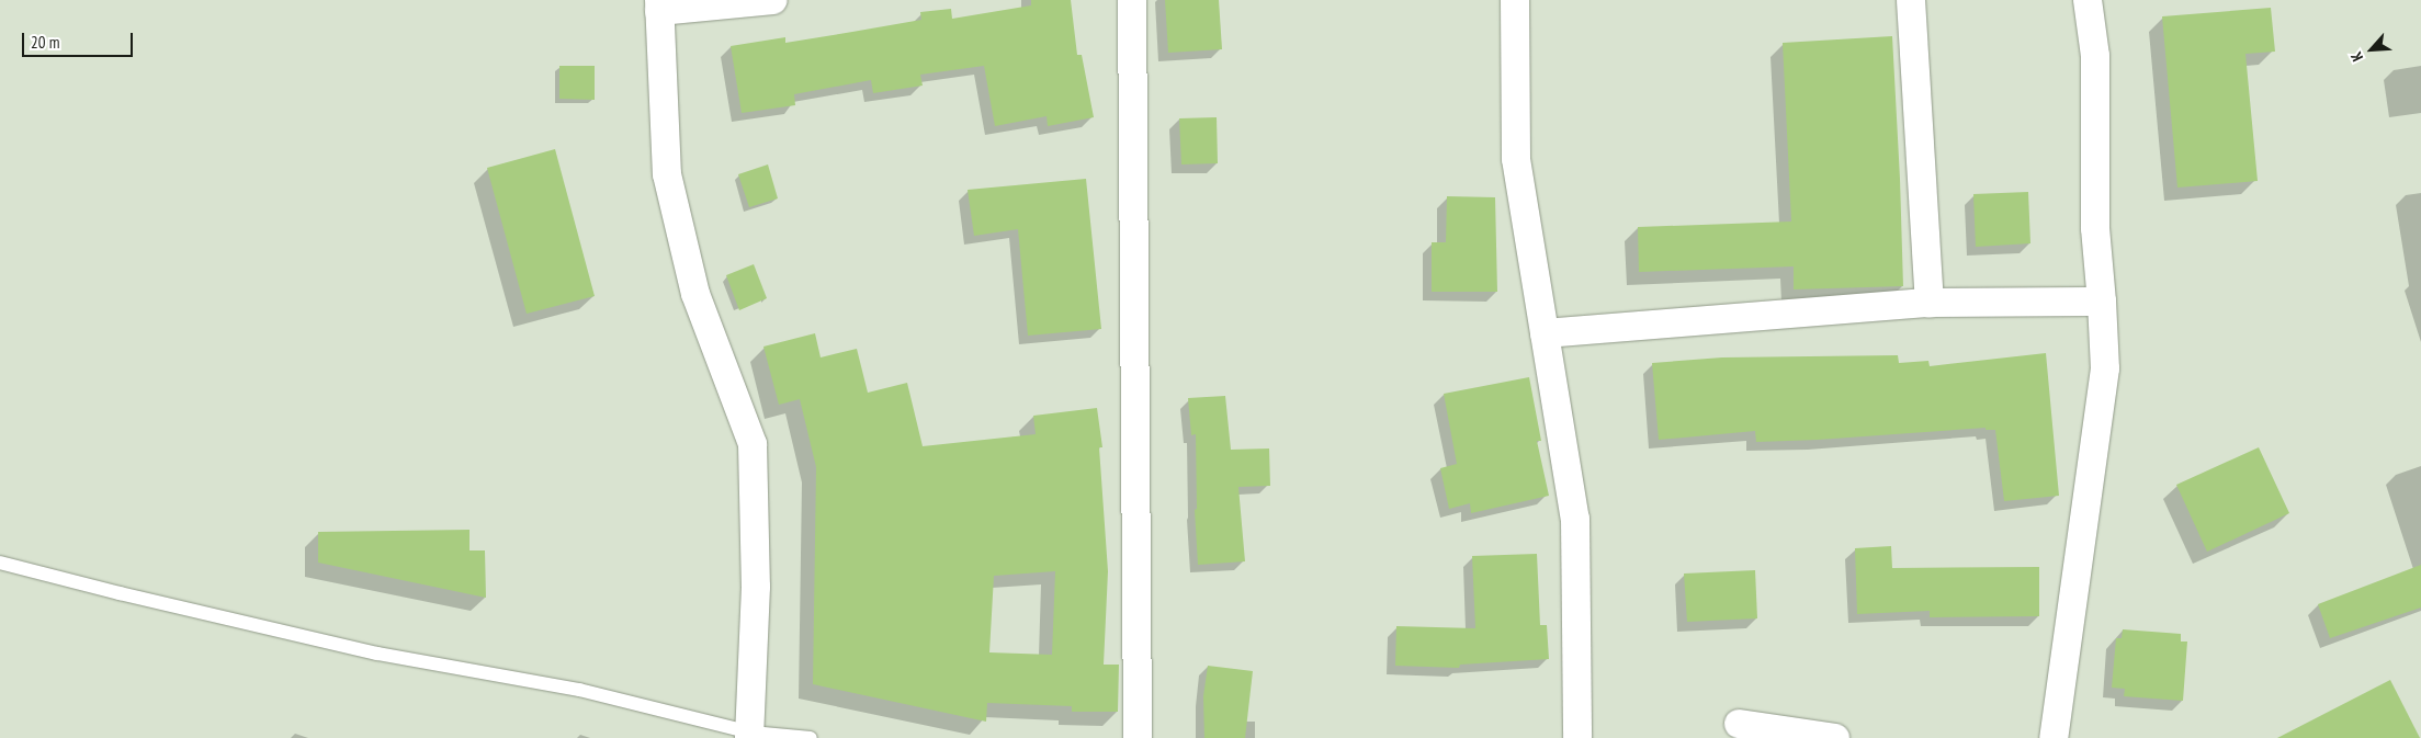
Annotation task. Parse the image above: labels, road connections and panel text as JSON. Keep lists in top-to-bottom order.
{
  "scale_bar": "20 m",
  "north": "bottom left"
}
